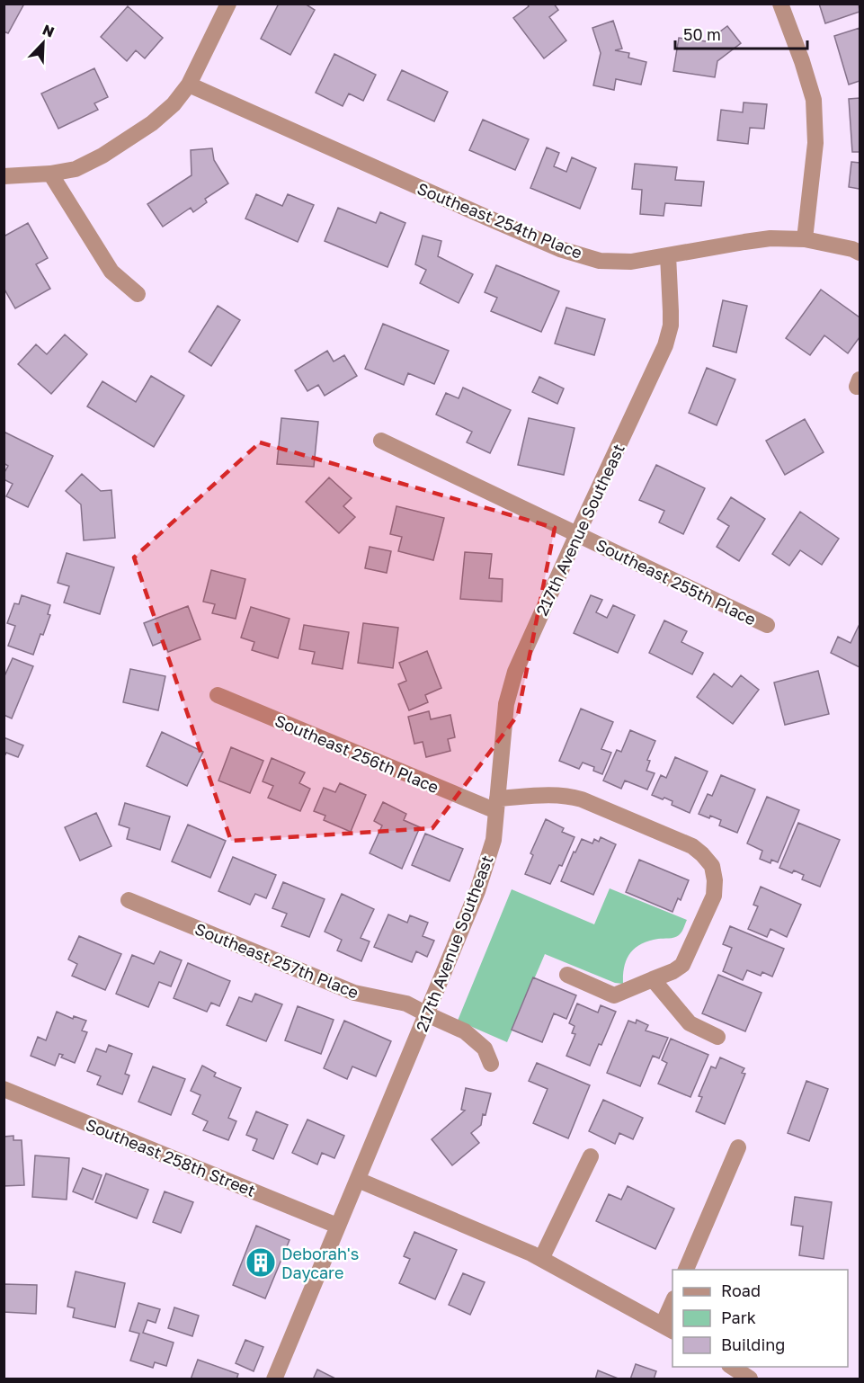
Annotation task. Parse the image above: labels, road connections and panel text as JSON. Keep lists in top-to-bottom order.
{
  "streets": {
    "street": [
      "Southeast 254th Place",
      "217th Avenue Southeast",
      "Southeast 255th Place",
      "Southeast 256th Place",
      "Southeast 257th Place",
      "Southeast 258th Street"
    ]
  },
  "crossings": [
    ["Southeast 254th Place", "217th Avenue Southeast"],
    ["217th Avenue Southeast", "Southeast 255th Place"],
    ["217th Avenue Southeast", "Southeast 256th Place"],
    ["217th Avenue Southeast", "Southeast 257th Place"],
    ["217th Avenue Southeast", "Southeast 258th Street"]
  ],
  "places": {
    "building": ["Deborah's Daycare"]
  },
  "legend": ["Road", "Park", "Building"],
  "scale_bar": "50 m",
  "north": "top right"
}
